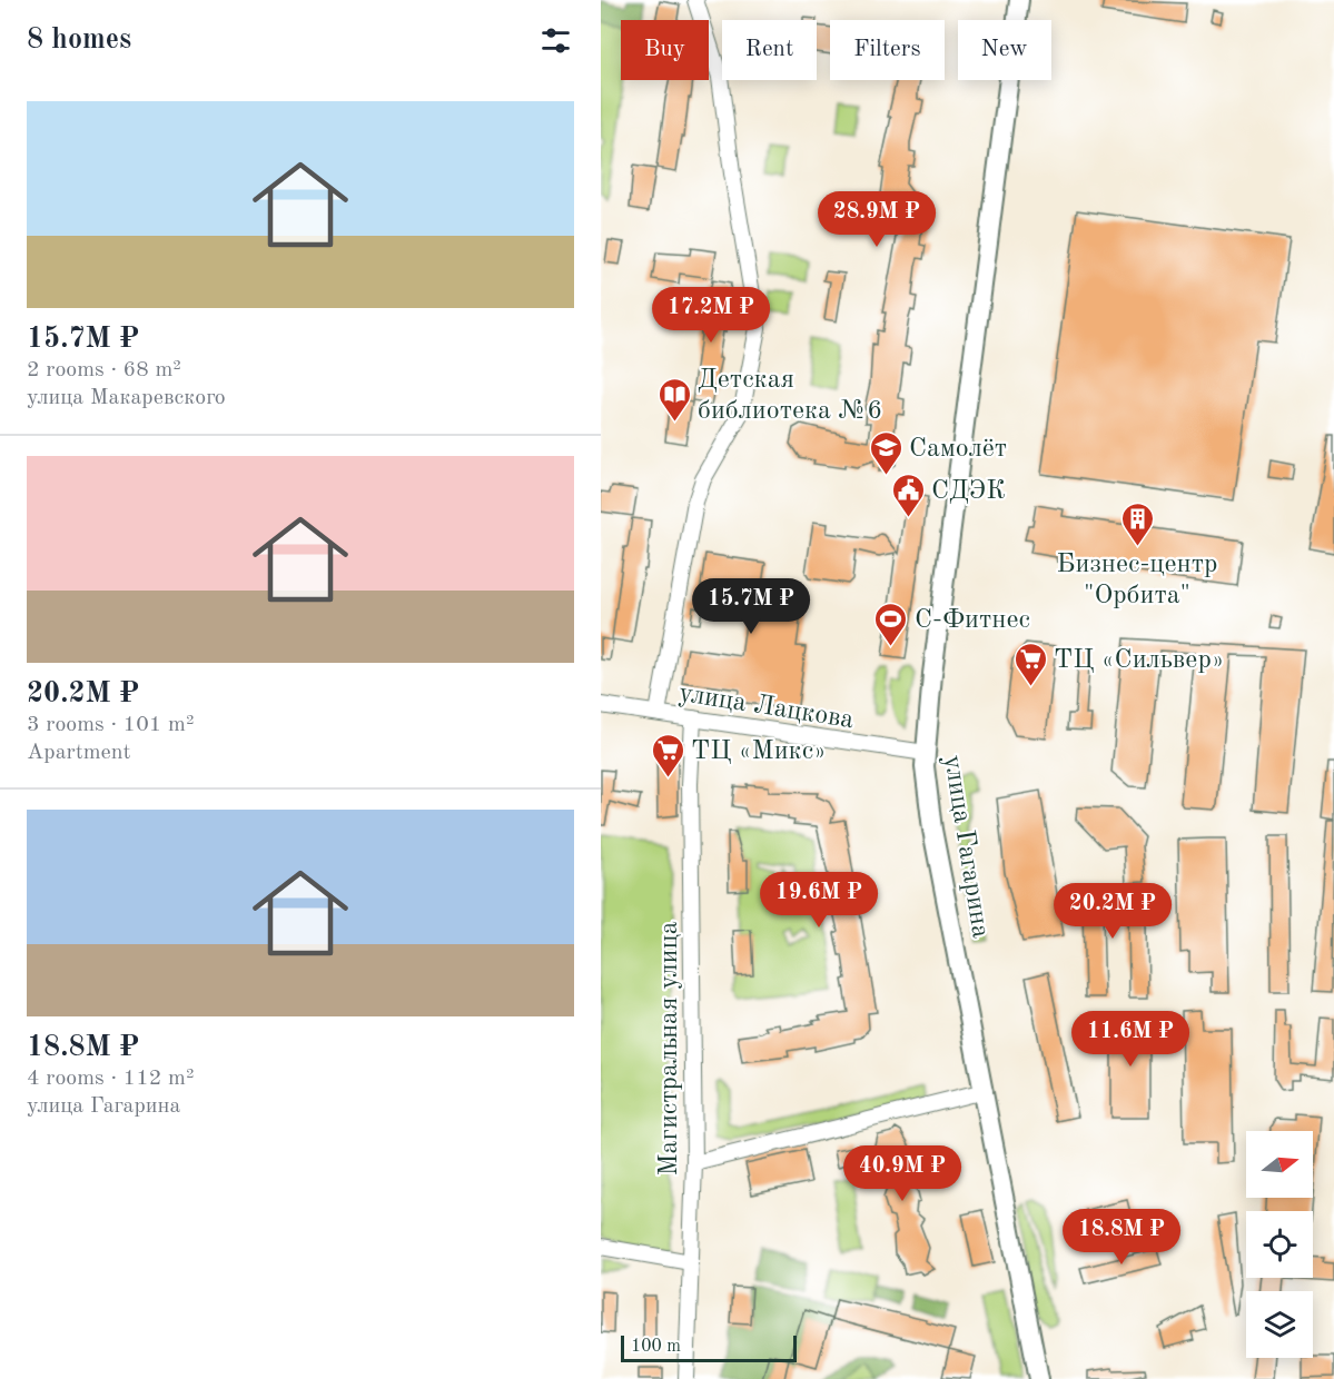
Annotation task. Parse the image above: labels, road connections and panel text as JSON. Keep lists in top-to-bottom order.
{
  "streets": {
    "main road": ["улица Гагарина"],
    "street": ["улица Лацкова", "Магистральная улица"]
  },
  "crossings": [
    ["улица Лацкова", "улица Гагарина"],
    ["улица Лацкова", "Магистральная улица"]
  ],
  "places": {
    "library": ["Детская библиотека №6"],
    "school or university": ["Самолёт"],
    "public building": ["СДЭК"],
    "building": ["Бизнес-центр \"Орбита\""],
    "sports": ["С-Фитнес"],
    "supermarket": ["ТЦ «Сильвер»", "ТЦ «Микс»"]
  },
  "scale_bar": "100 m",
  "north": "right",
  "page": {
    "heading": "8 homes",
    "chip": [
      "Buy",
      "Rent",
      "Filters",
      "New"
    ],
    "list": [
      {
        "name": "15.7M ₽",
        "note": "2 rooms · 68 m² · улица Макаревского"
      },
      {
        "name": "20.2M ₽",
        "note": "3 rooms · 101 m² · Apartment"
      },
      {
        "name": "18.8M ₽",
        "note": "4 rooms · 112 m² · улица Гагарина"
      }
    ],
    "price": [
      "28.9M ₽",
      "17.2M ₽",
      "15.7M ₽",
      "19.6M ₽",
      "20.2M ₽",
      "11.6M ₽",
      "40.9M ₽",
      "18.8M ₽"
    ],
    "scale": "100 m"
  }
}
